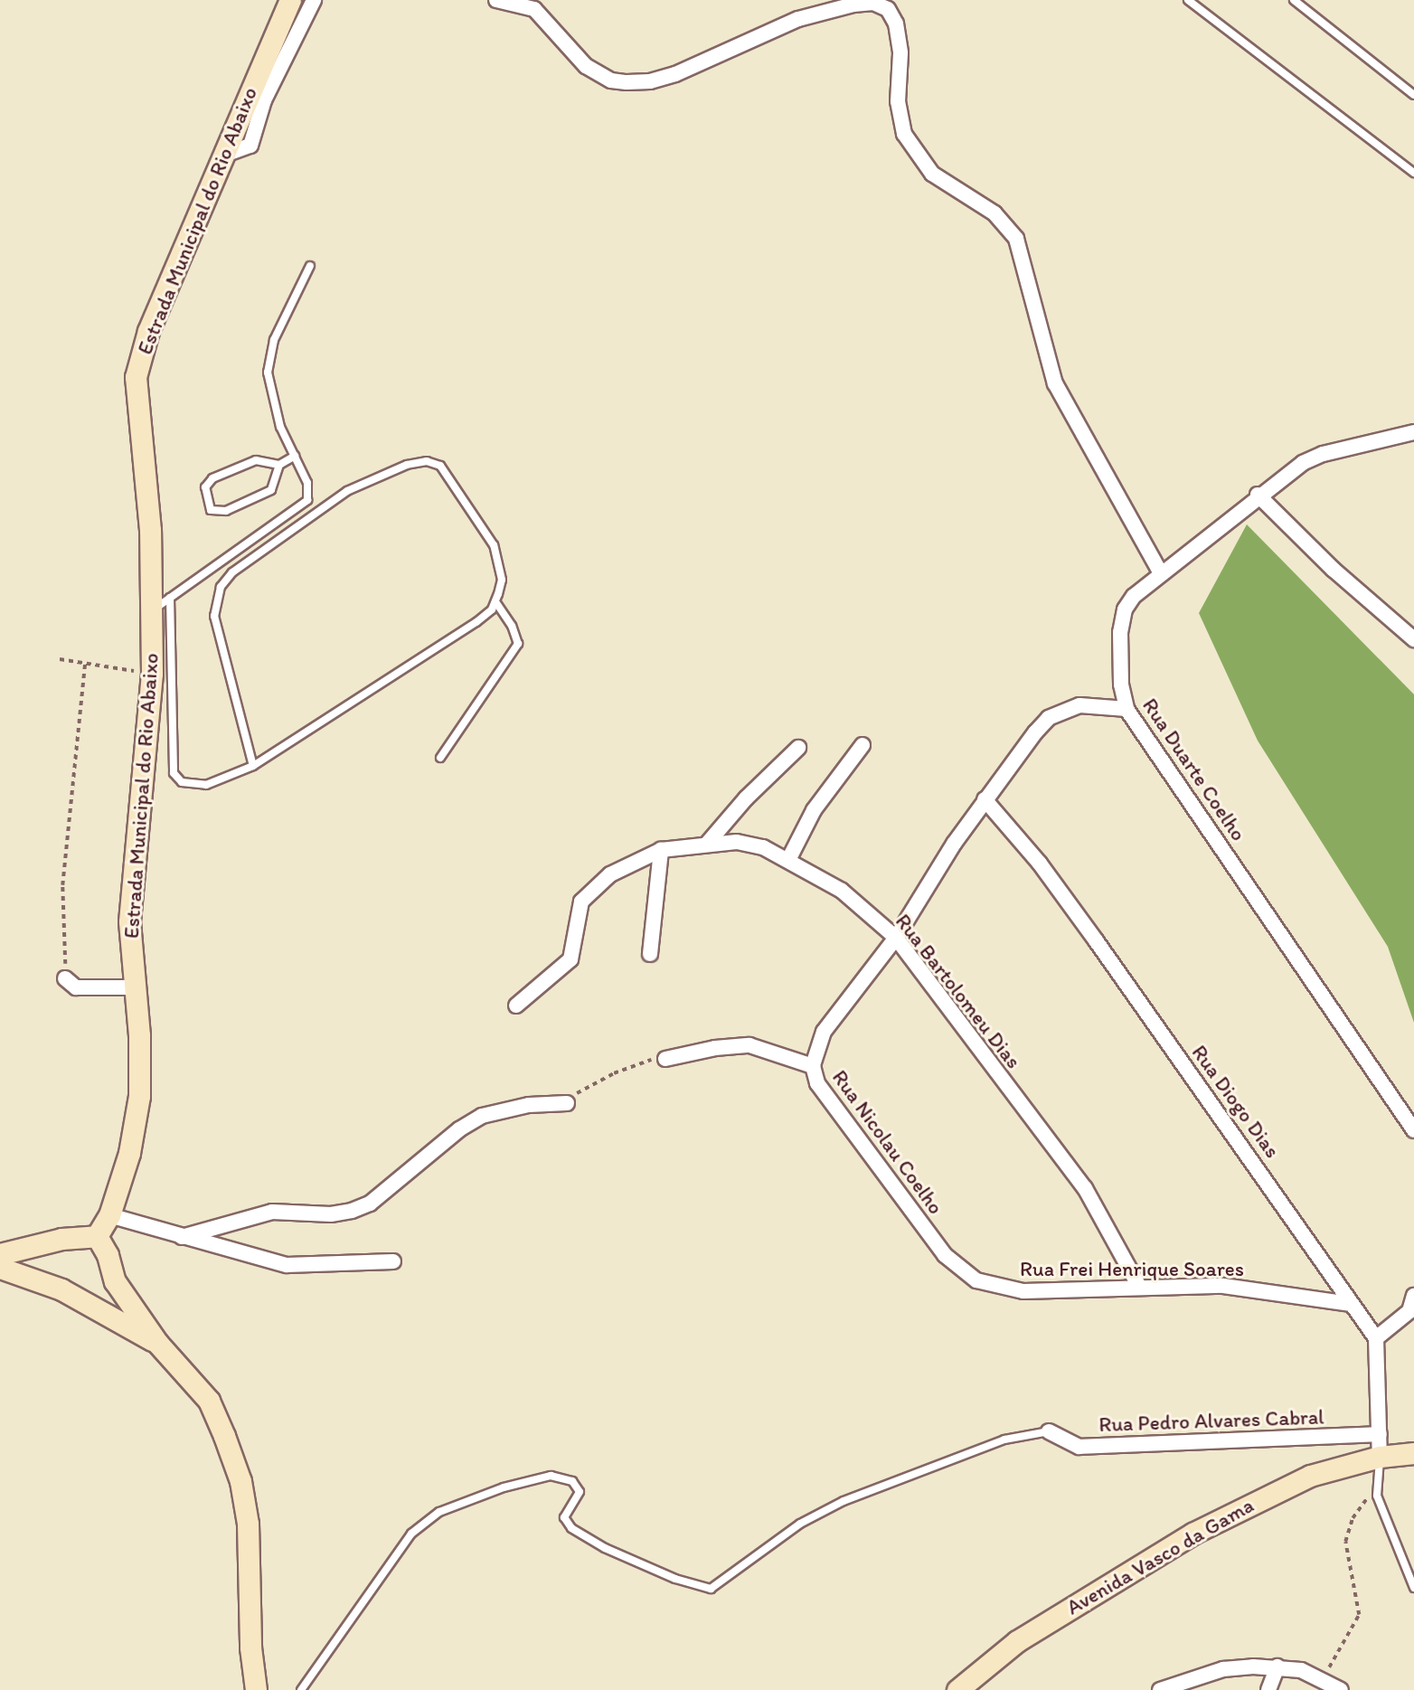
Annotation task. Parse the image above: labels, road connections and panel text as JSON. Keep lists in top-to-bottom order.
{
  "streets": {
    "street": [
      "Estrada Municipal do Rio Abaixo",
      "Rua Duarte Coelho",
      "Rua Bartolomeu Dias",
      "Rua Diogo Dias",
      "Rua Nicolau Coelho",
      "Rua Frei Henrique Soares",
      "Rua Pedro Alvares Cabral",
      "Avenida Vasco da Gama"
    ]
  },
  "crossings": [
    ["Rua Bartolomeu Dias", "Rua Nicolau Coelho"],
    ["Rua Bartolomeu Dias", "Rua Frei Henrique Soares"],
    ["Rua Diogo Dias", "Rua Frei Henrique Soares"],
    ["Rua Nicolau Coelho", "Rua Frei Henrique Soares"]
  ]
}
